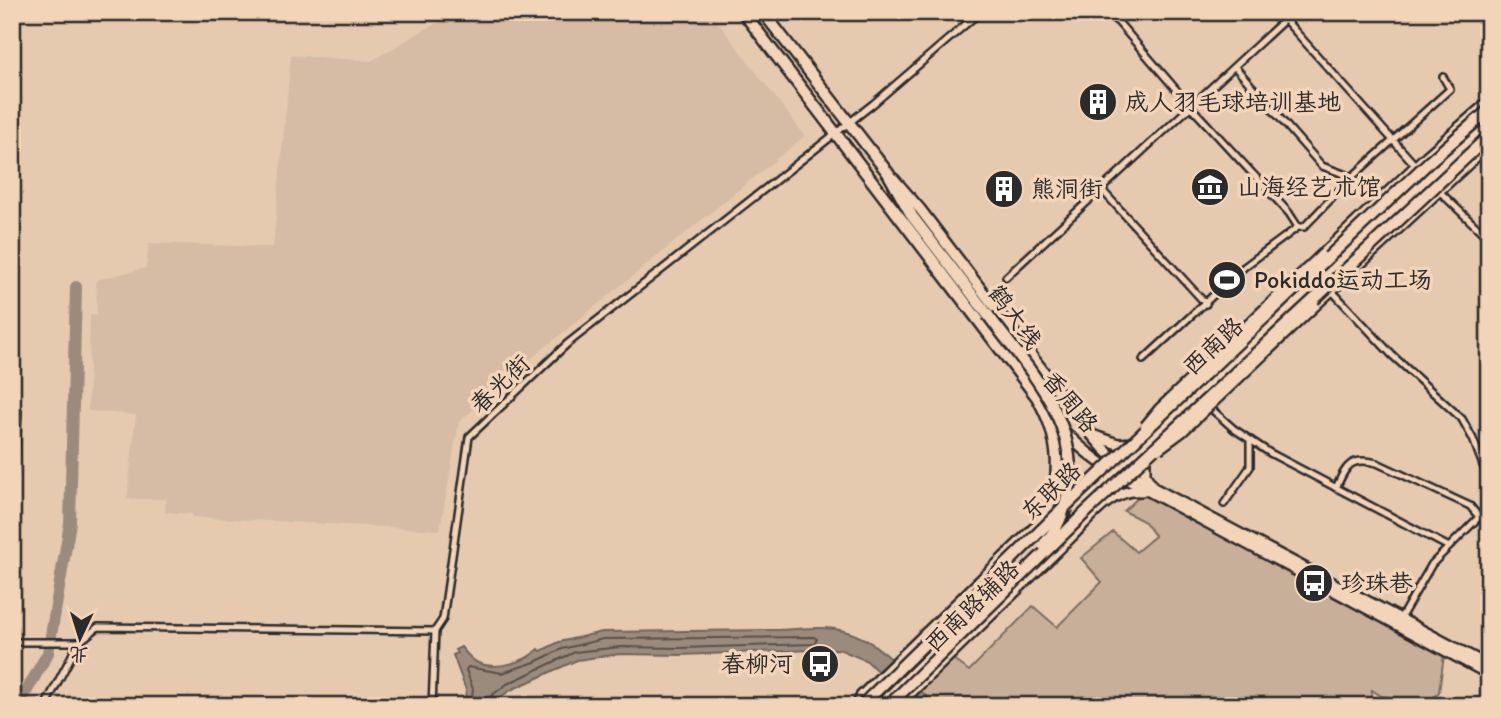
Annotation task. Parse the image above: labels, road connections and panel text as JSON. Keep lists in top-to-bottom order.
{
  "streets": {
    "highway": ["鹤大线", "香周路", "东联路"],
    "main road": ["西南路", "西南路辅路"],
    "street": ["春光街"]
  },
  "crossings": [
    ["鹤大线", "香周路"],
    ["鹤大线", "东联路"],
    ["西南路", "香周路"],
    ["西南路", "东联路"],
    ["西南路", "西南路辅路"],
    ["春光街", "香周路"],
    ["香周路", "东联路"],
    ["香周路", "西南路辅路"],
    ["东联路", "西南路辅路"]
  ],
  "places": {
    "building": ["成人羽毛球培训基地", "熊洞街"],
    "museum": ["山海经艺术馆"],
    "sports": ["Pokiddo运动工场"],
    "bus stop": ["珍珠巷", "春柳河"]
  },
  "north": "bottom"
}
